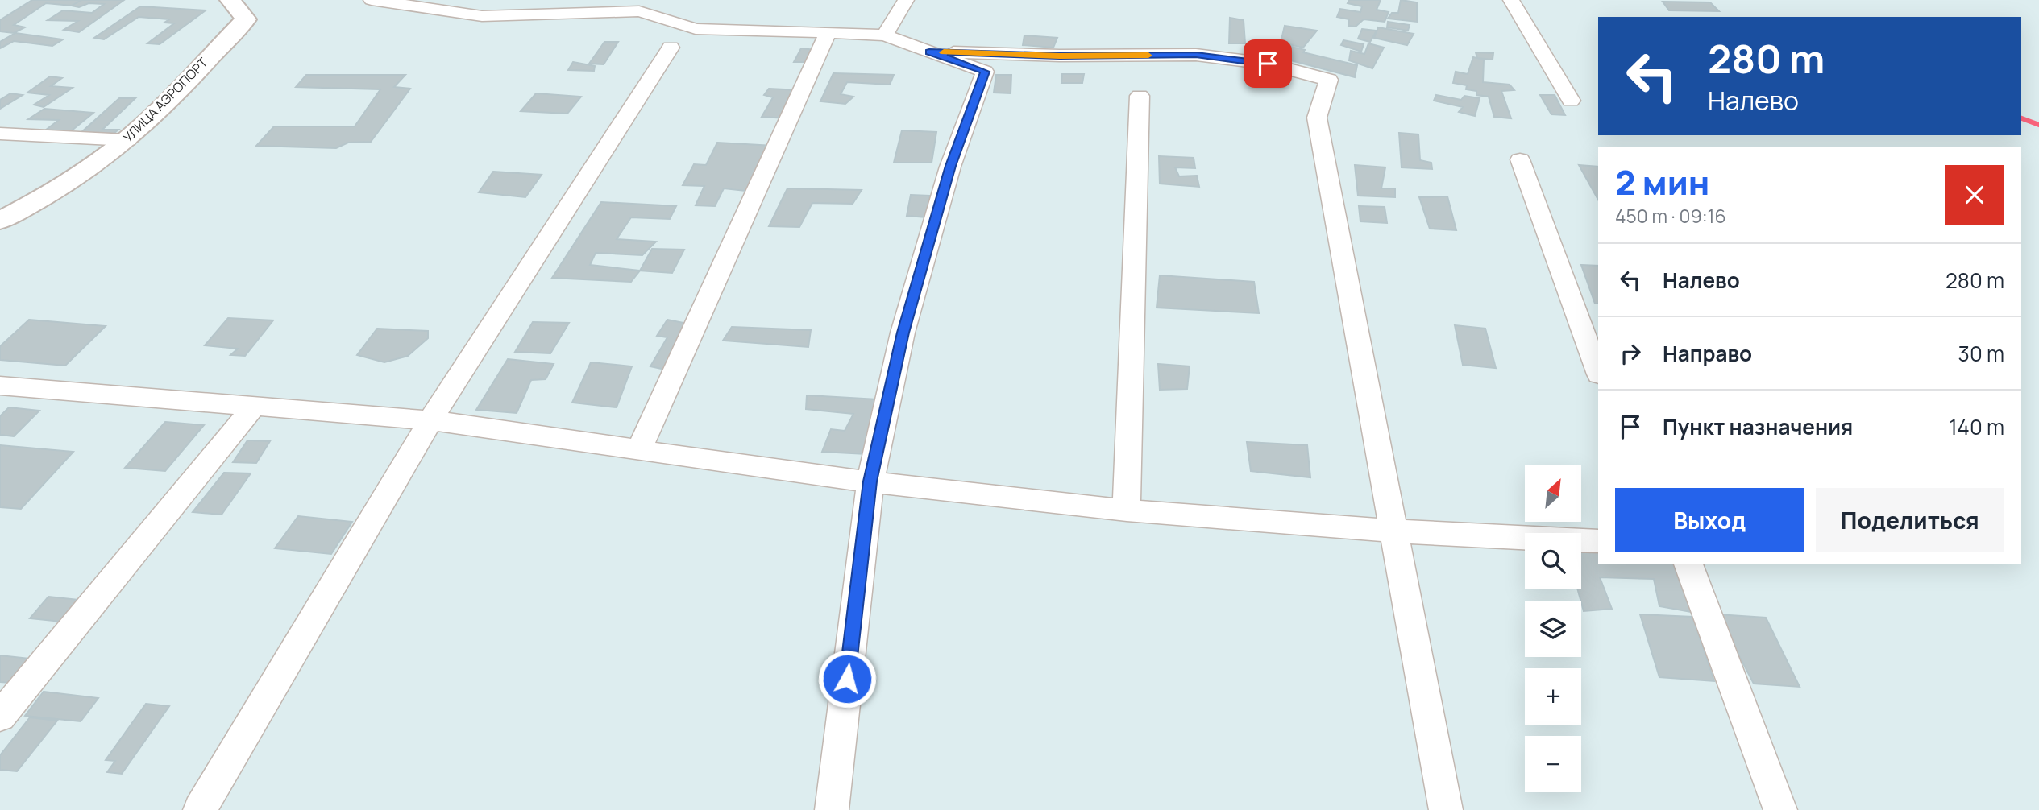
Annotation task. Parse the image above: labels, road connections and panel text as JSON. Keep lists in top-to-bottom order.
{
  "streets": {
    "main road": ["УЛИЦА АЭРОПОРТ"]
  },
  "north": "top right",
  "page": {
    "turn": ["280 m", "Налево"],
    "heading": ["2 мин", "450 m · 09:16"],
    "list": [
      {
        "name": "Налево",
        "value": "280 m"
      },
      {
        "name": "Направо",
        "value": "30 m"
      },
      {
        "name": "Пункт назначения",
        "value": "140 m"
      }
    ],
    "map_buttons": ["+", "−"],
    "buttons": ["Выход", "Поделиться"]
  }
}
